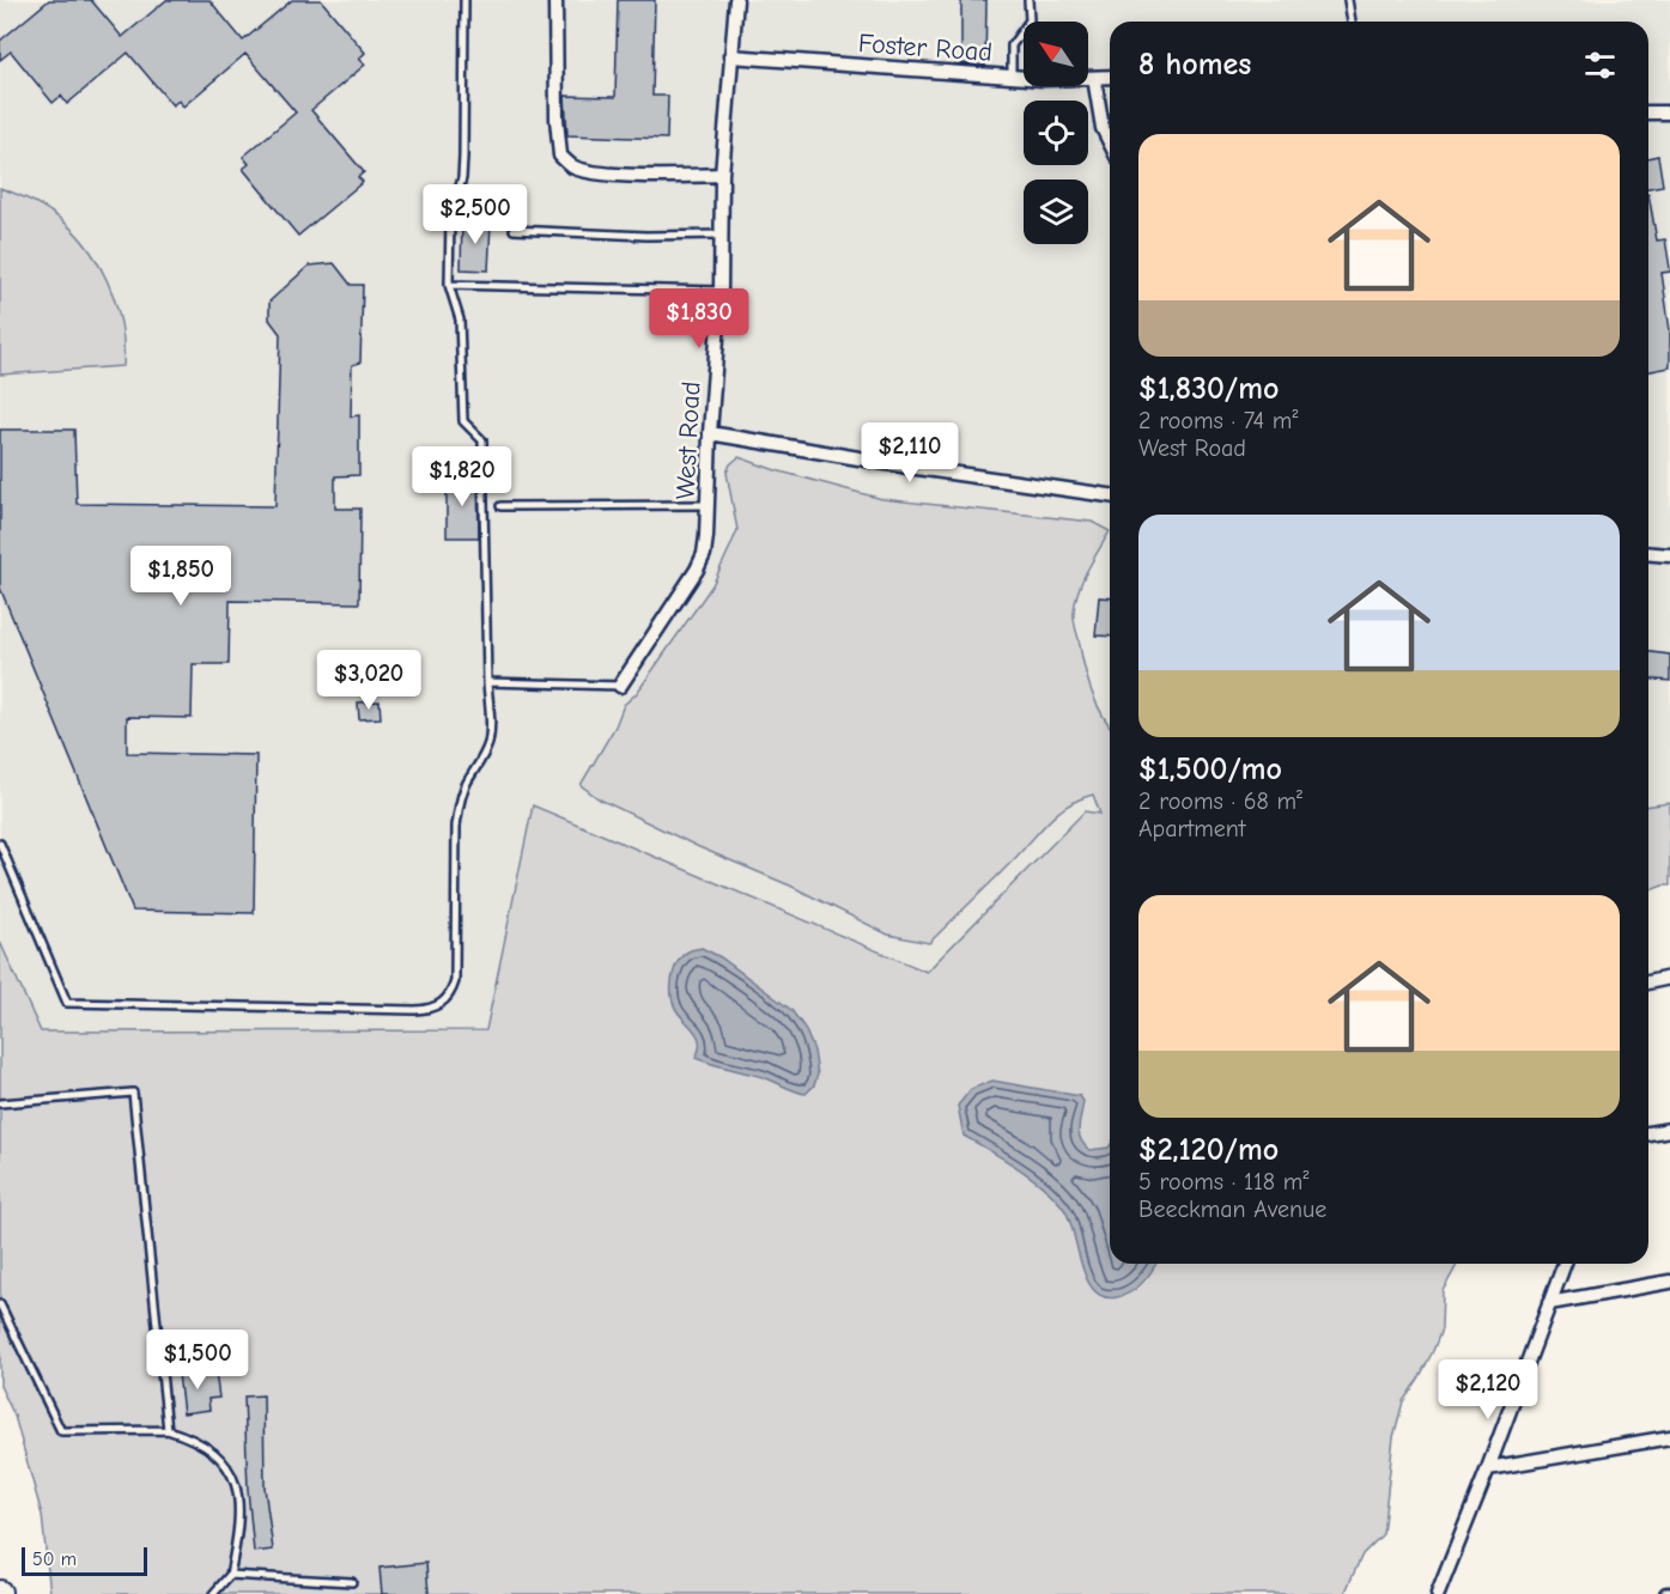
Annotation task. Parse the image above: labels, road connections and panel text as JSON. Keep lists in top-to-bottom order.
{
  "streets": {
    "street": ["Foster Road", "West Road"]
  },
  "crossings": [
    ["Foster Road", "West Road"]
  ],
  "scale_bar": "50 m",
  "north": "top left",
  "page": {
    "heading": "8 homes",
    "list": [
      {
        "name": "$1,830/mo",
        "note": "2 rooms · 74 m² · West Road"
      },
      {
        "name": "$1,500/mo",
        "note": "2 rooms · 68 m² · Apartment"
      },
      {
        "name": "$2,120/mo",
        "note": "5 rooms · 118 m² · Beeckman Avenue"
      }
    ],
    "price": [
      "$2,500",
      "$1,830",
      "$2,110",
      "$1,820",
      "$1,850",
      "$3,020",
      "$1,500",
      "$2,120"
    ],
    "scale": "50 m"
  }
}
